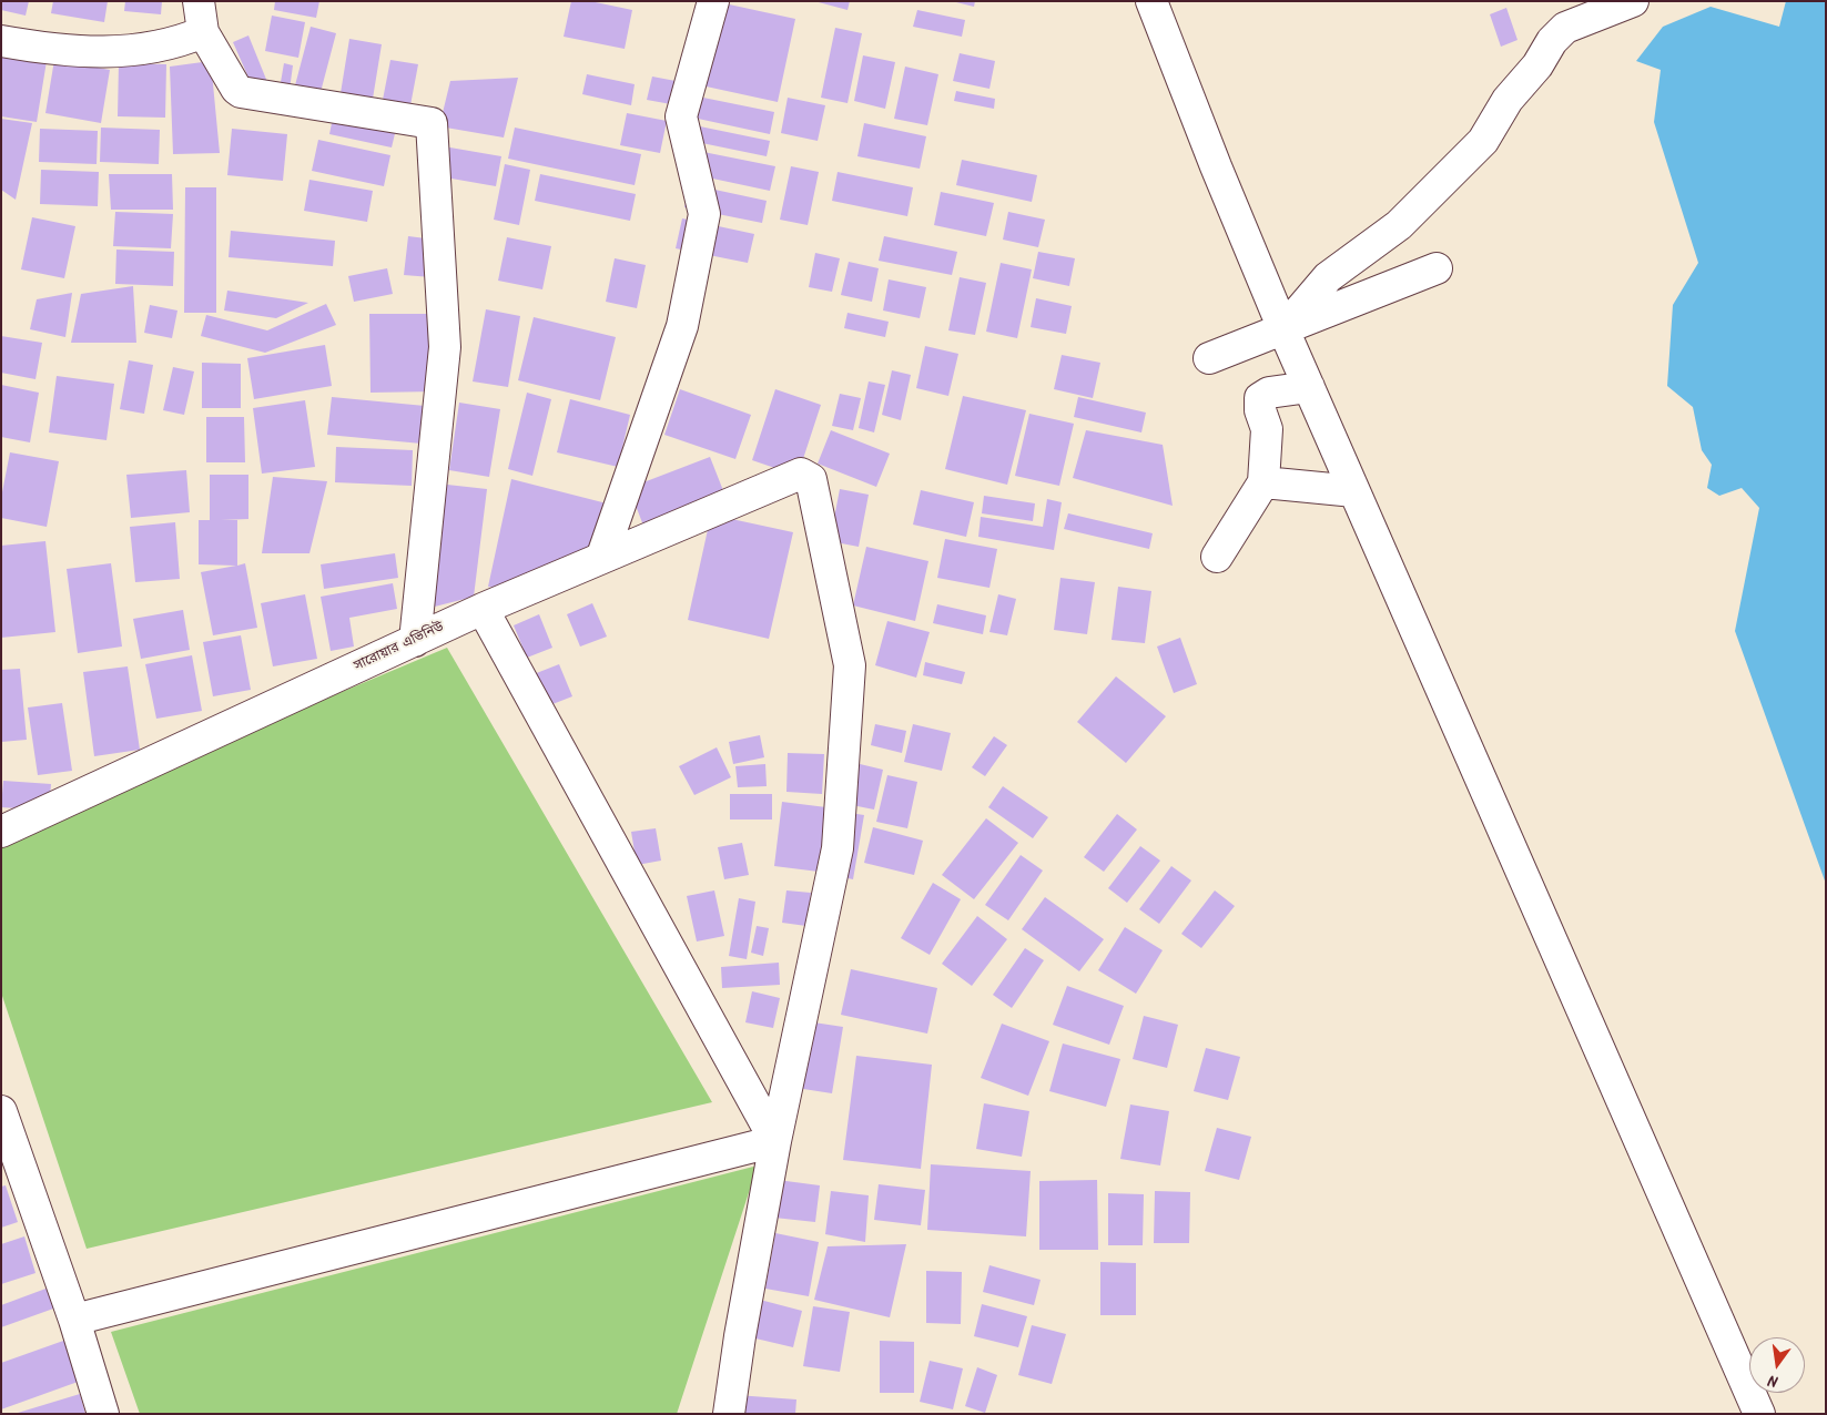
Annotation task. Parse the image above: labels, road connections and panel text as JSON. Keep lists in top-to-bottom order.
{
  "streets": {
    "street": ["সারোয়ার এভিনিউ"]
  },
  "north": "bottom"
}
